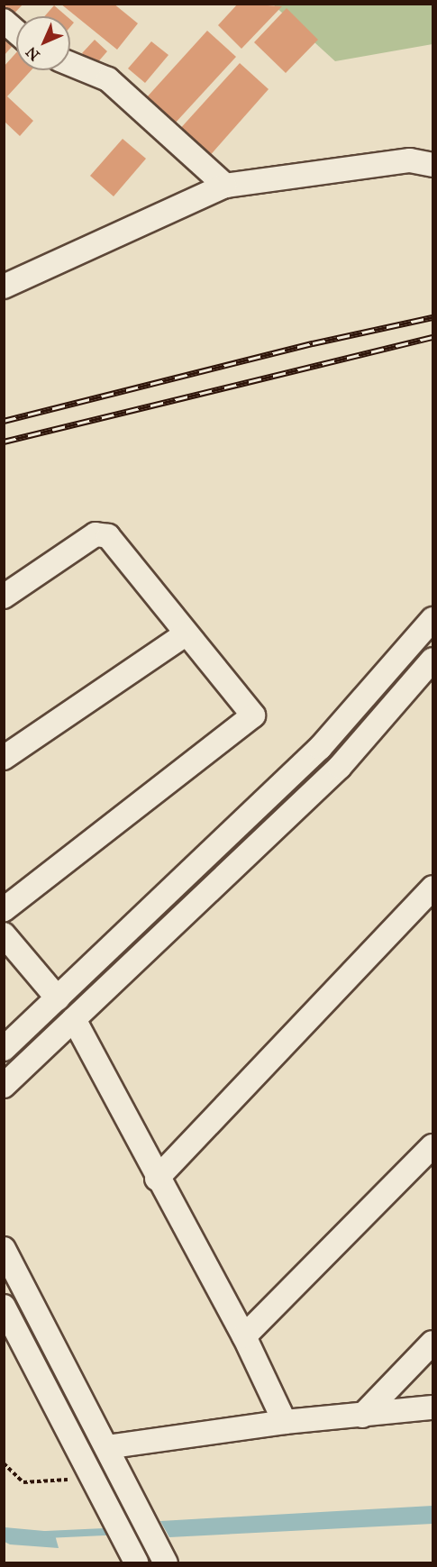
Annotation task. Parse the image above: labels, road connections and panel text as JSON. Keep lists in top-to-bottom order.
{
  "north": "bottom left"
}
